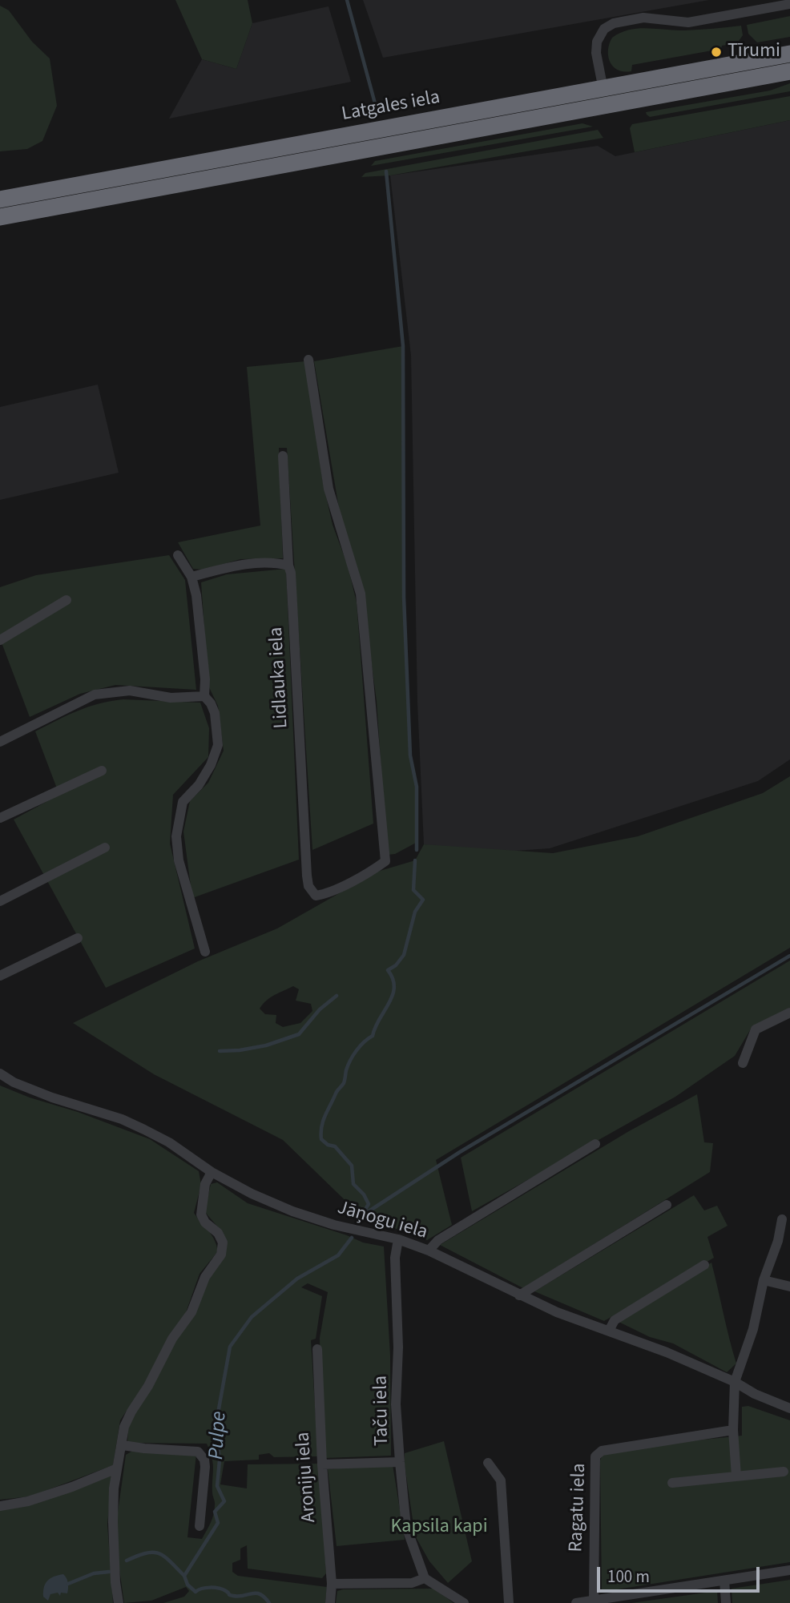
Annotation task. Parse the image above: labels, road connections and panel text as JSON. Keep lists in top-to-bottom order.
{
  "streets": {
    "highway": ["Latgales iela"],
    "street": [
      "Lidlauka iela",
      "Jāņogu iela",
      "Taču iela",
      "Aroniju iela",
      "Ragatu iela"
    ]
  },
  "crossings": [
    ["Jāņogu iela", "Taču iela"]
  ],
  "water": ["Pulpe"],
  "parks": ["Kapsila kapi"],
  "places": ["Tīrumi"],
  "scale_bar": "100 m"
}
